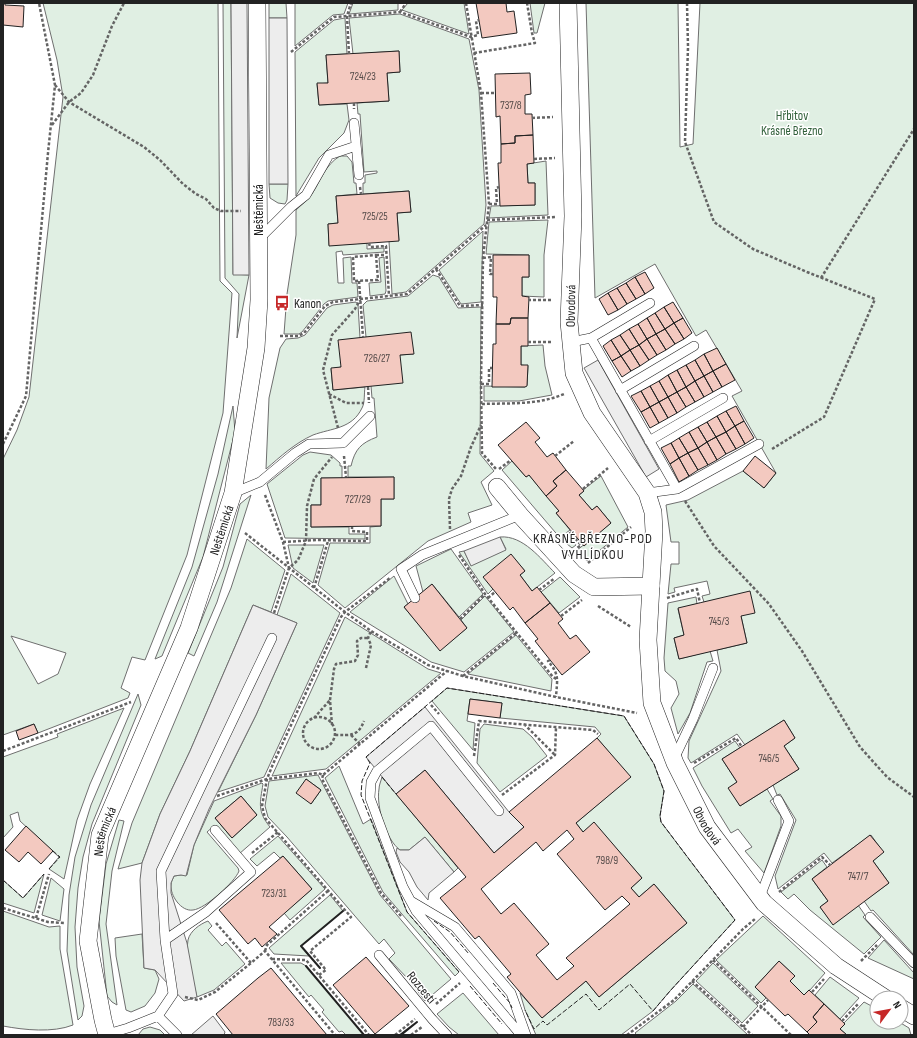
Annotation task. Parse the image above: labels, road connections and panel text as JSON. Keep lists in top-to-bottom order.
{
  "streets": {
    "street": ["Neštěmická", "Obvodová"],
    "lane": ["Rozcestí"]
  },
  "districts": ["KRÁSNÉ BŘEZNO-POD VYHLÍDKOU"],
  "parks": ["Hřbitov Krásné Březno"],
  "places": {
    "bus stop": ["Kanon"]
  },
  "house_numbers": [
    "724/23",
    "737/8",
    "725/25",
    "726/27",
    "727/29",
    "745/3",
    "746/5",
    "798/9",
    "747/7",
    "723/31",
    "783/33"
  ],
  "north": "top right"
}
